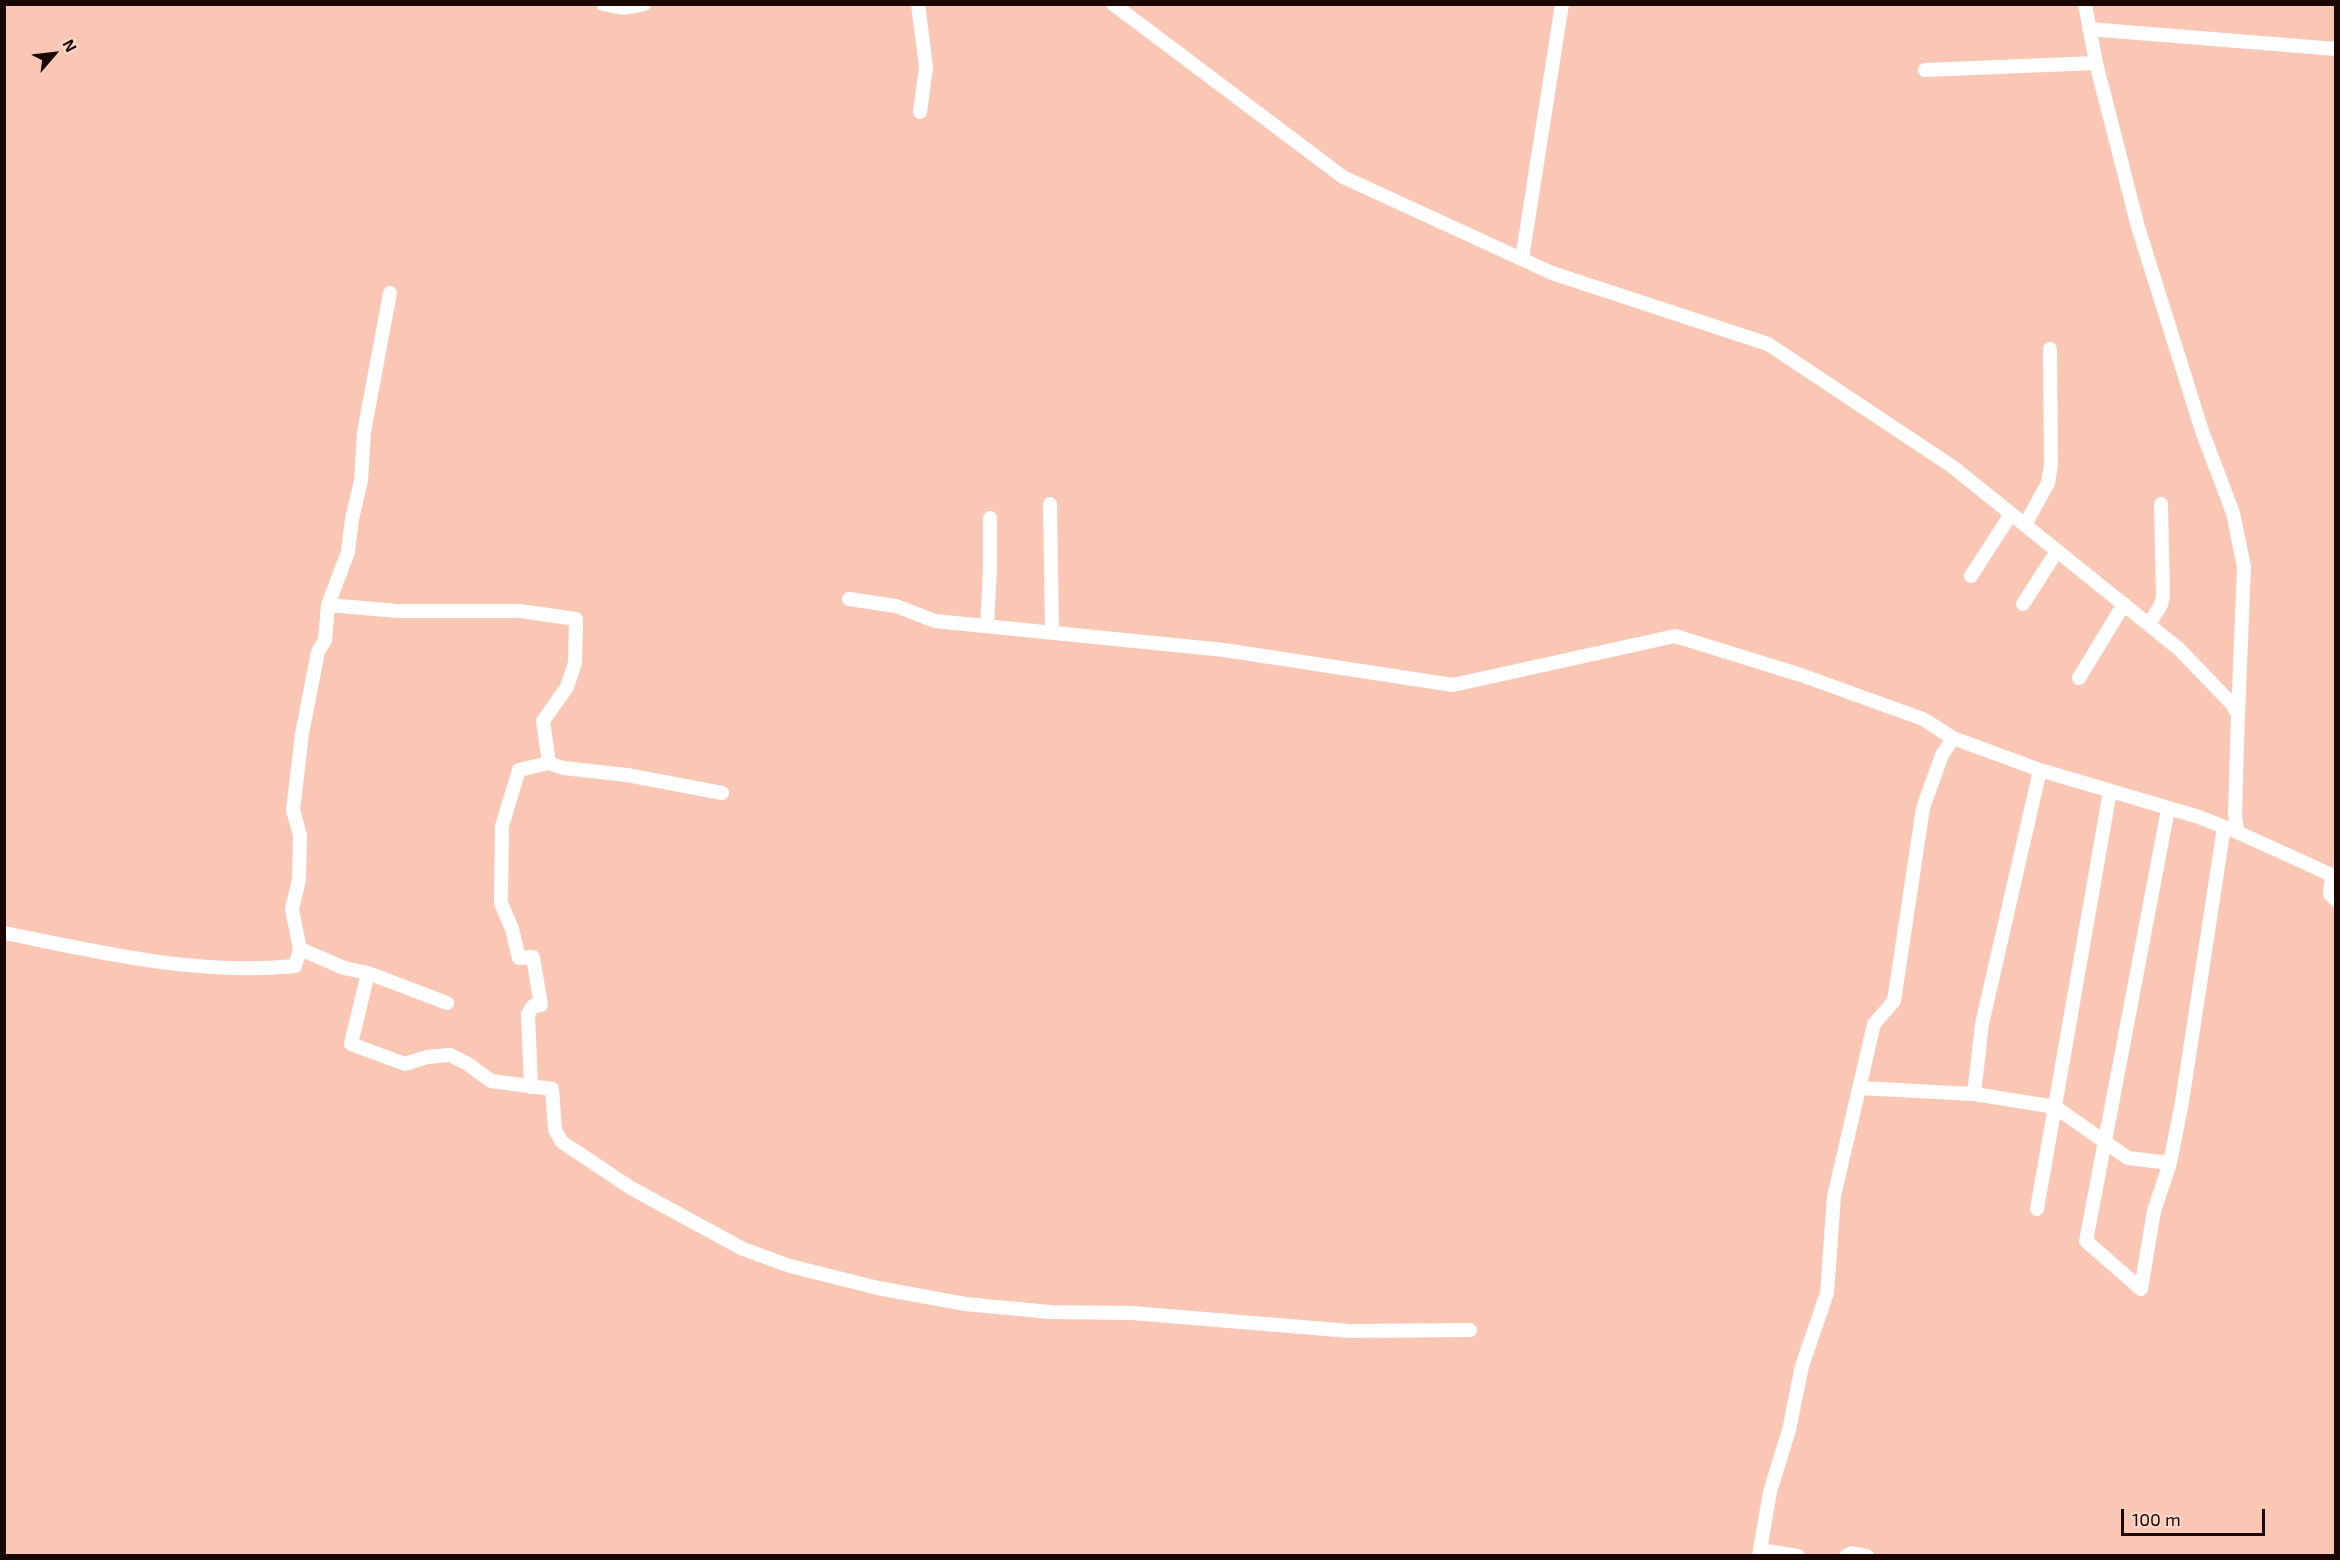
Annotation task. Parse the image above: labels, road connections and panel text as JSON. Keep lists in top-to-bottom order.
{
  "scale_bar": "100 m",
  "north": "top right"
}
